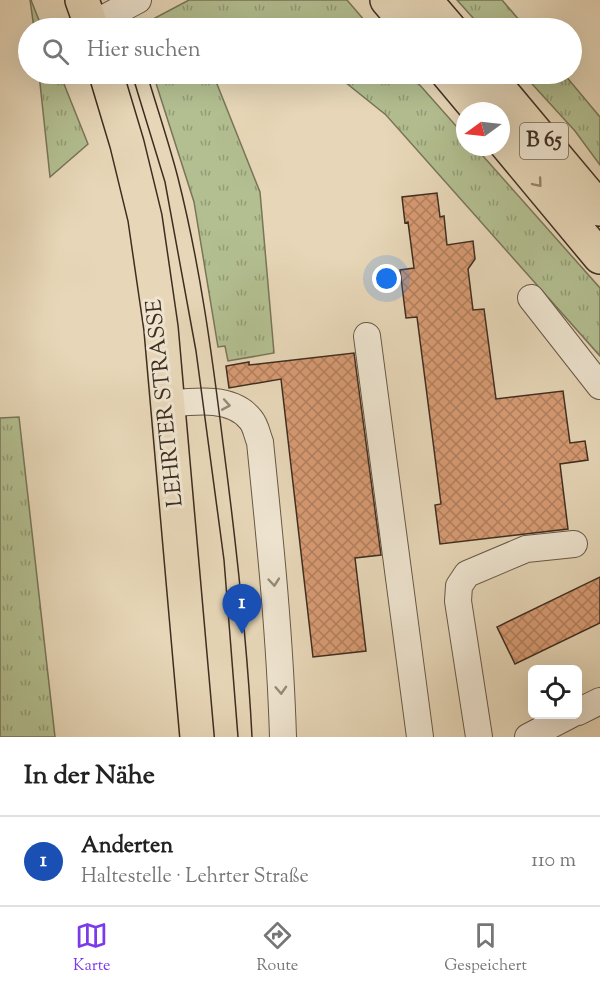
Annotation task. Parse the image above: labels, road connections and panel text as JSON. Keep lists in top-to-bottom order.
{
  "streets": {
    "main road": ["B 65", "LEHRTER STRASSE"]
  },
  "north": "left",
  "page": {
    "search": "Hier suchen",
    "pins": "1",
    "heading": "In der Nähe",
    "list": [
      {
        "mark": "1",
        "name": "Anderten",
        "note": "Haltestelle · Lehrter Straße",
        "value": "110 m"
      }
    ],
    "nav": ["Karte", "Route", "Gespeichert"]
  }
}
